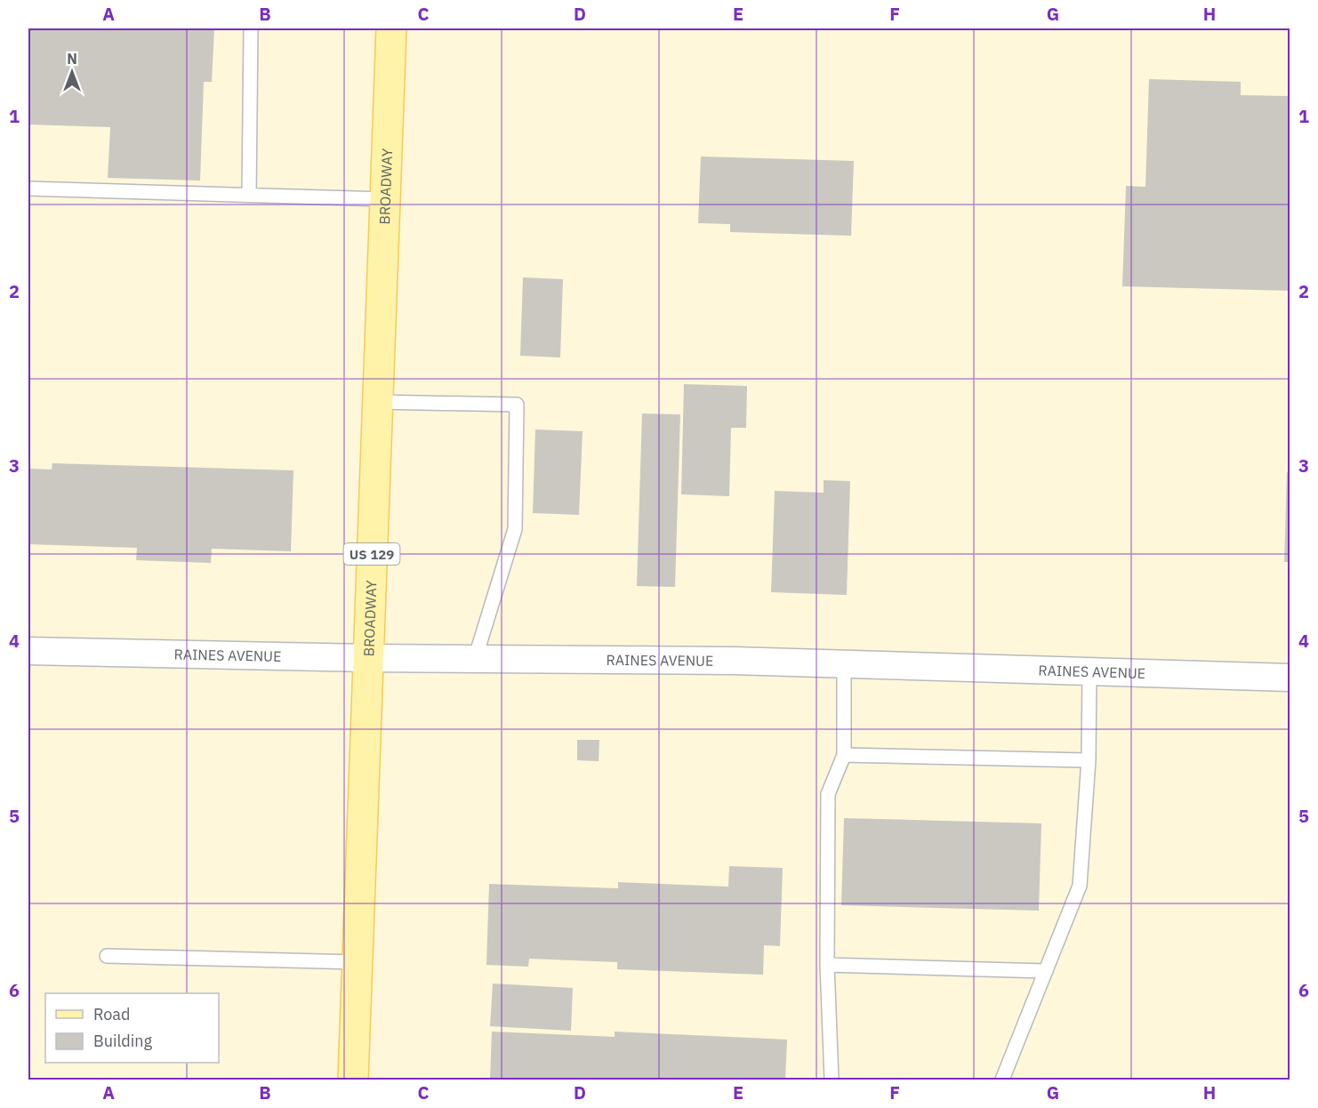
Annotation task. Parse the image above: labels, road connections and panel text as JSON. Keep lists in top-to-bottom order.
{
  "streets": {
    "main road": ["BROADWAY", "US 129"],
    "street": ["RAINES AVENUE"]
  },
  "crossings": [
    ["BROADWAY", "RAINES AVENUE"]
  ],
  "legend": ["Road", "Building"],
  "north": "top",
  "grid": {
    "columns": [
      "A",
      "B",
      "C",
      "D",
      "E",
      "F",
      "G",
      "H"
    ],
    "rows": [
      "1",
      "2",
      "3",
      "4",
      "5",
      "6"
    ]
  }
}
